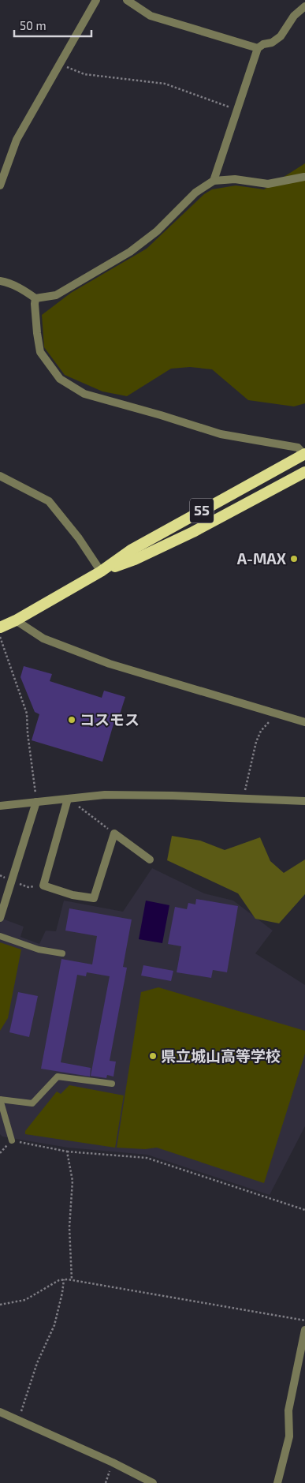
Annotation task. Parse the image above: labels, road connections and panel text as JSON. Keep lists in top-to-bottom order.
{
  "streets": {
    "highway": ["55"]
  },
  "places": ["A-MAX", "コスモス", "県立城山高等学校"],
  "scale_bar": "50 m"
}
